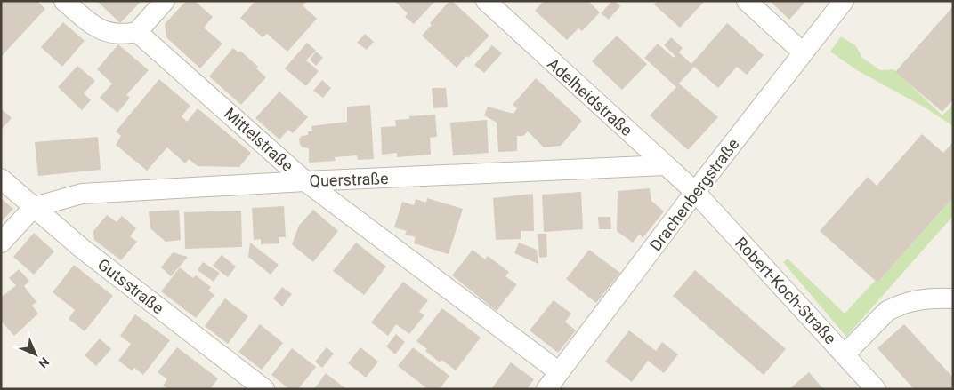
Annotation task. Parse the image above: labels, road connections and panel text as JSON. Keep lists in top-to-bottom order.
{
  "streets": {
    "street": [
      "Adelheidstraße",
      "Mittelstraße",
      "Querstraße",
      "Drachenbergstraße",
      "Gutsstraße",
      "Robert-Koch-Straße"
    ]
  },
  "crossings": [
    ["Adelheidstraße", "Querstraße"],
    ["Adelheidstraße", "Drachenbergstraße"],
    ["Adelheidstraße", "Robert-Koch-Straße"],
    ["Mittelstraße", "Querstraße"],
    ["Mittelstraße", "Drachenbergstraße"],
    ["Querstraße", "Gutsstraße"],
    ["Drachenbergstraße", "Robert-Koch-Straße"]
  ],
  "north": "bottom right"
}
